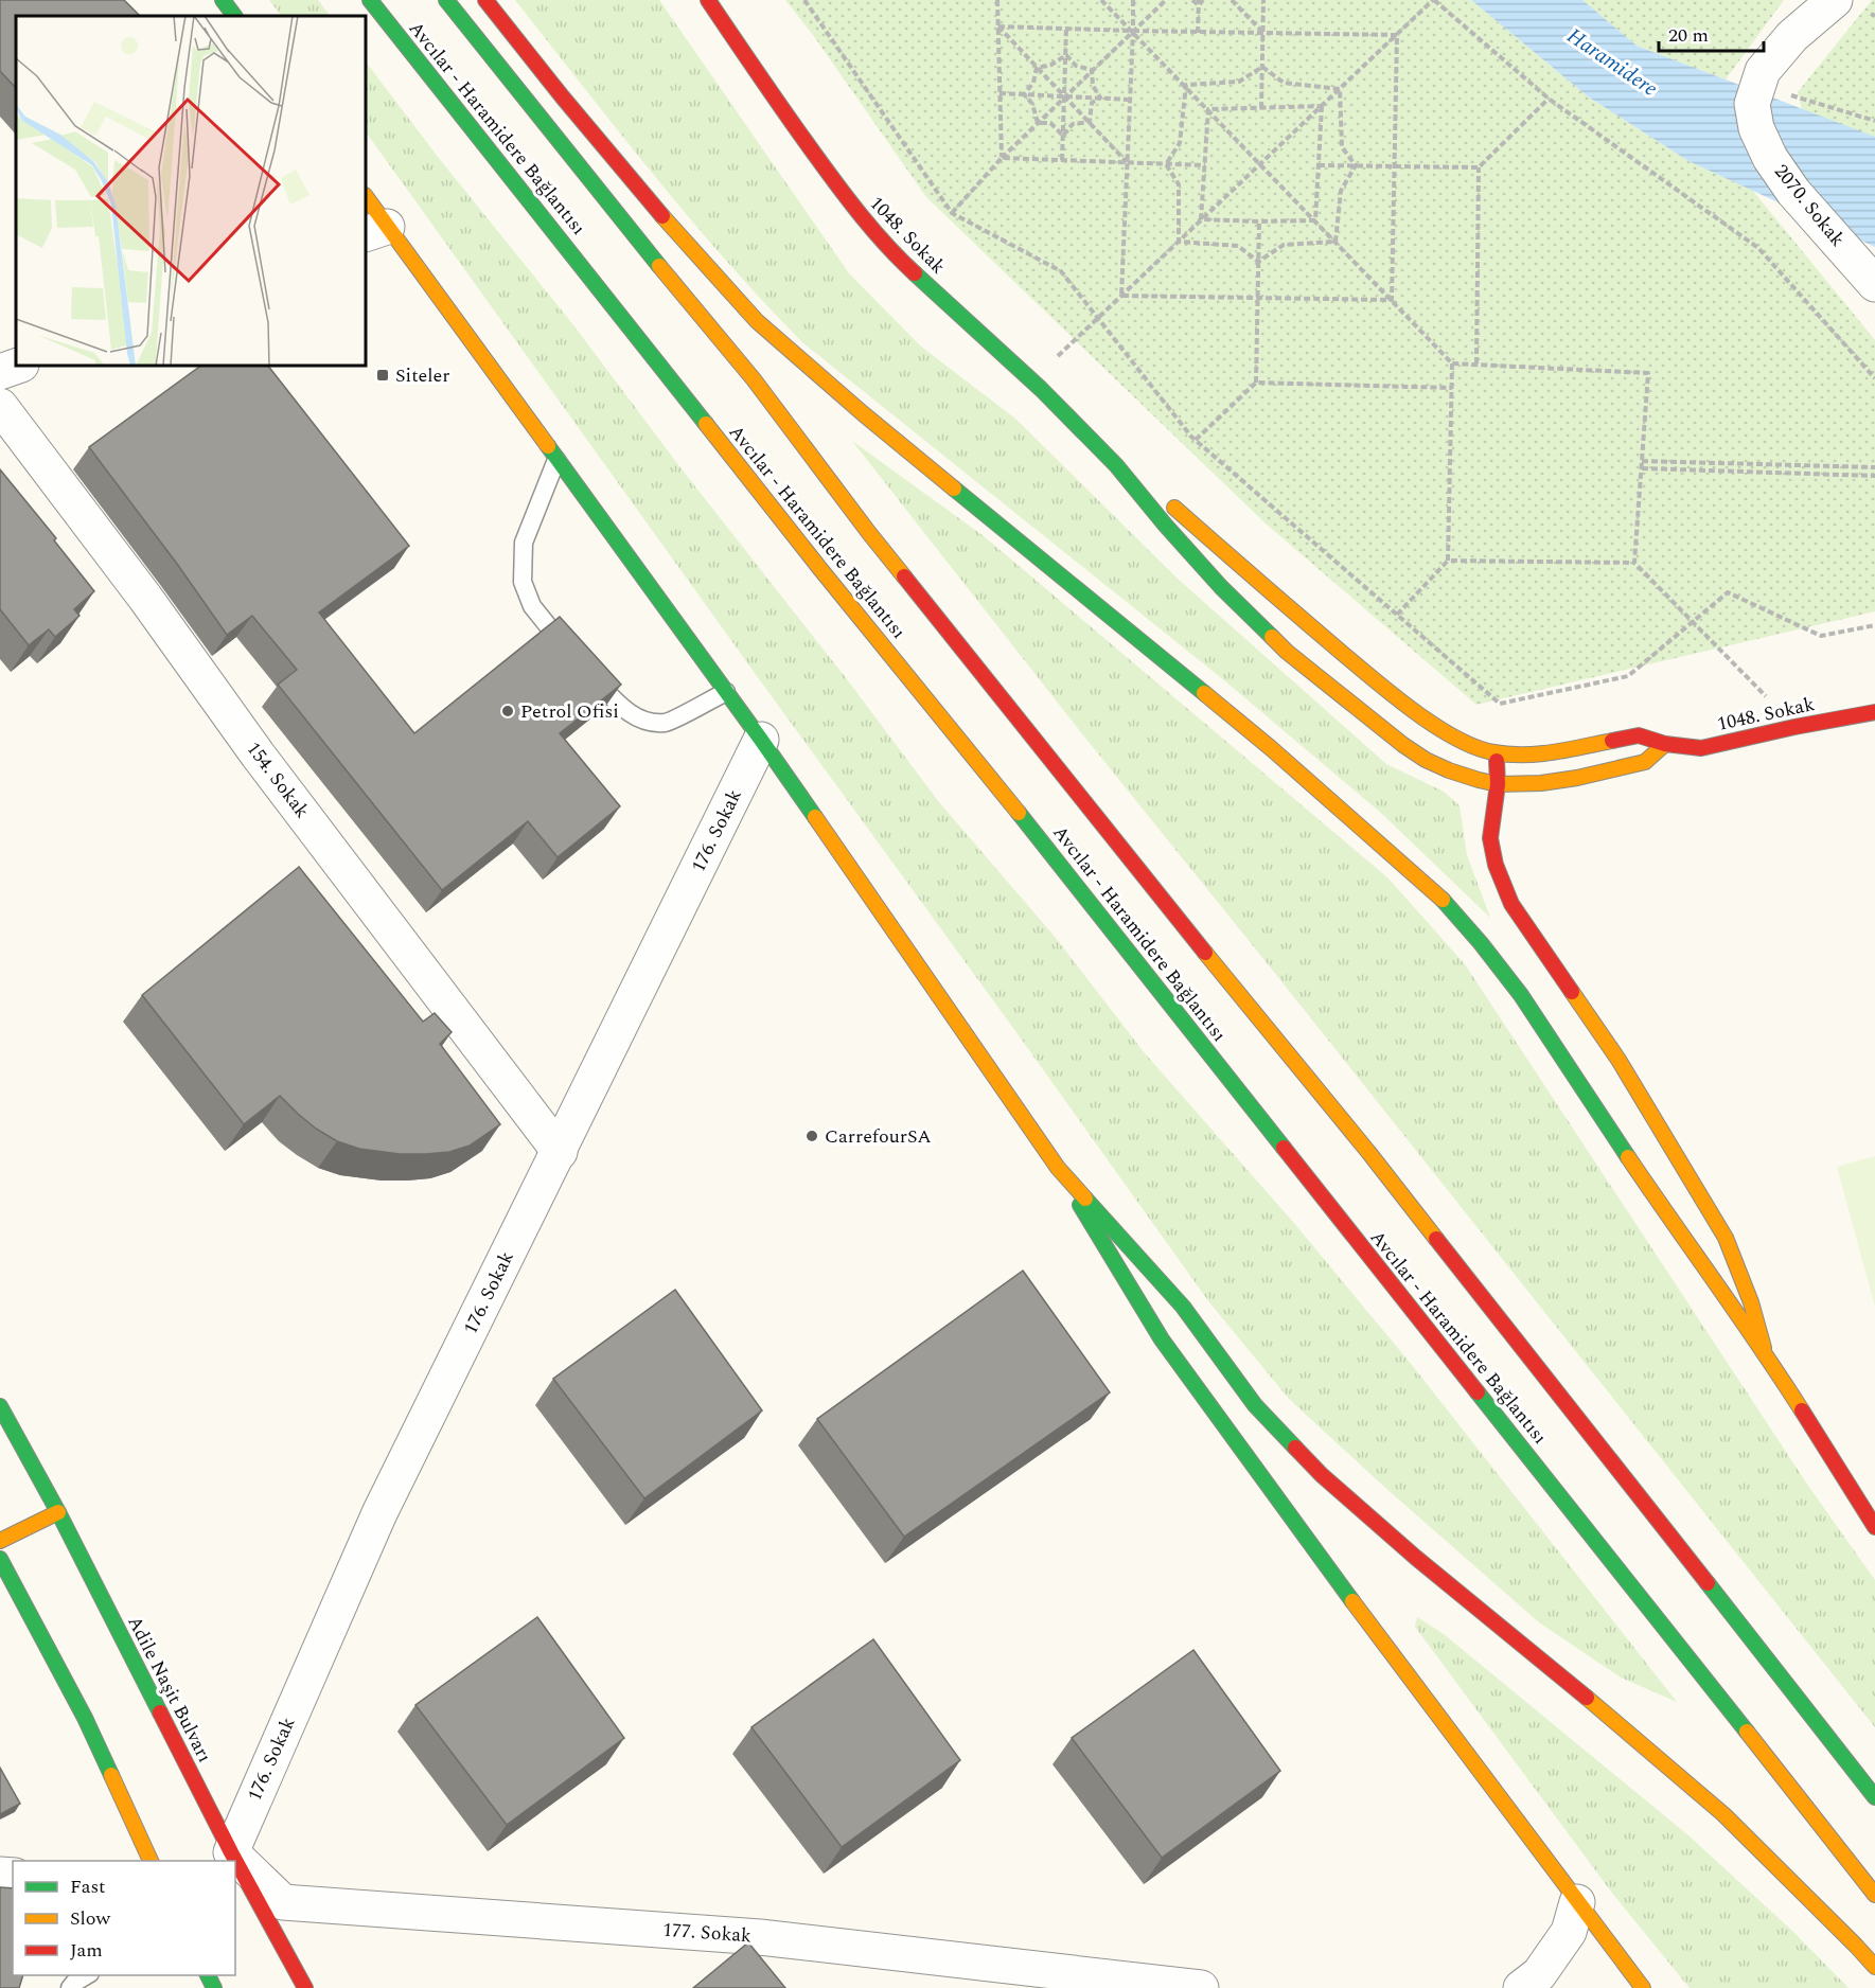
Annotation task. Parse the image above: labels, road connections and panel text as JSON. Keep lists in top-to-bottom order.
{
  "streets": {
    "main road": ["Avcılar - Haramidere Bağlantısı", "1048. Sokak", "Adile Naşit Bulvarı"],
    "street": [
      "2070. Sokak",
      "154. Sokak",
      "176. Sokak",
      "177. Sokak"
    ]
  },
  "crossings": [
    ["154. Sokak", "176. Sokak"],
    ["176. Sokak", "Adile Naşit Bulvarı"],
    ["176. Sokak", "177. Sokak"],
    ["Adile Naşit Bulvarı", "177. Sokak"]
  ],
  "water": ["Haramidere"],
  "places": {
    "transit": ["Siteler"],
    "other": ["Petrol Ofisi", "CarrefourSA"]
  },
  "legend": ["Fast", "Slow", "Jam"],
  "scale_bar": "20 m"
}
